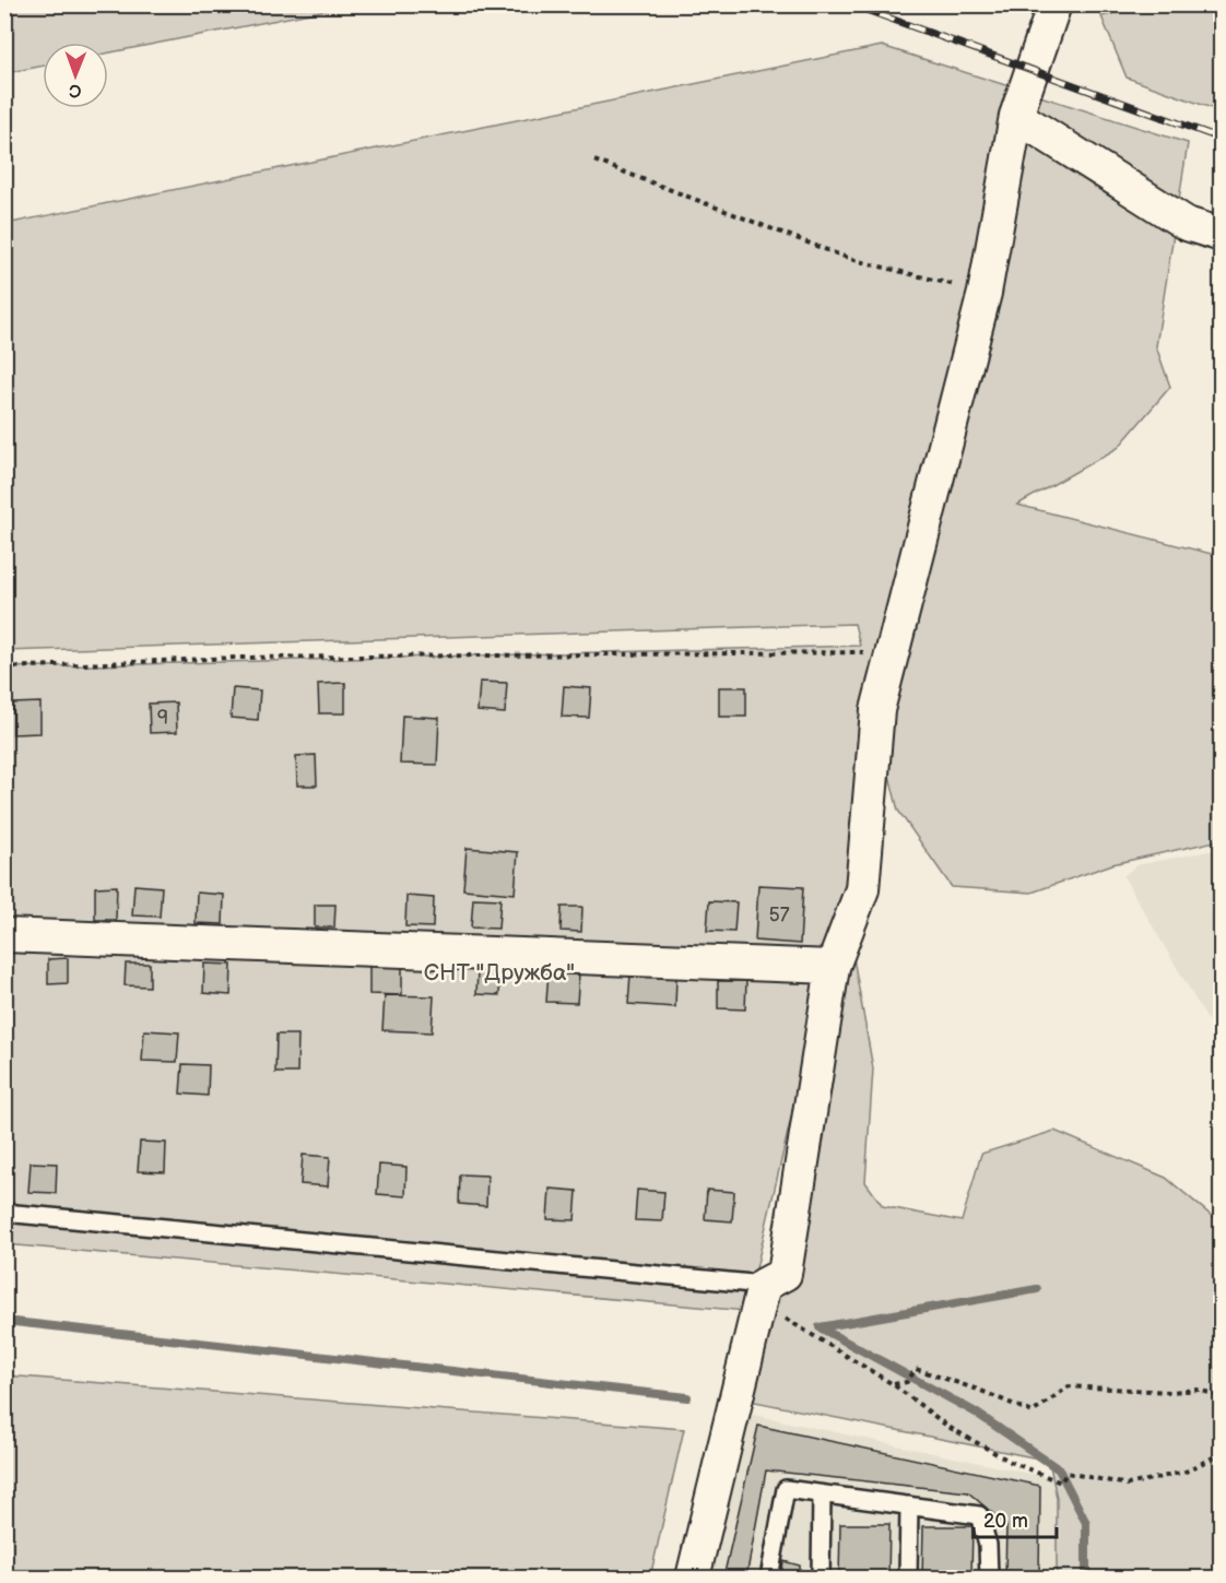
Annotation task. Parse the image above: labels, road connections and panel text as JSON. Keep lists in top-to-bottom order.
{
  "parks": ["СНТ \"Дружба\""],
  "house_numbers": ["9", "57"],
  "scale_bar": "20 m",
  "north": "bottom"
}
